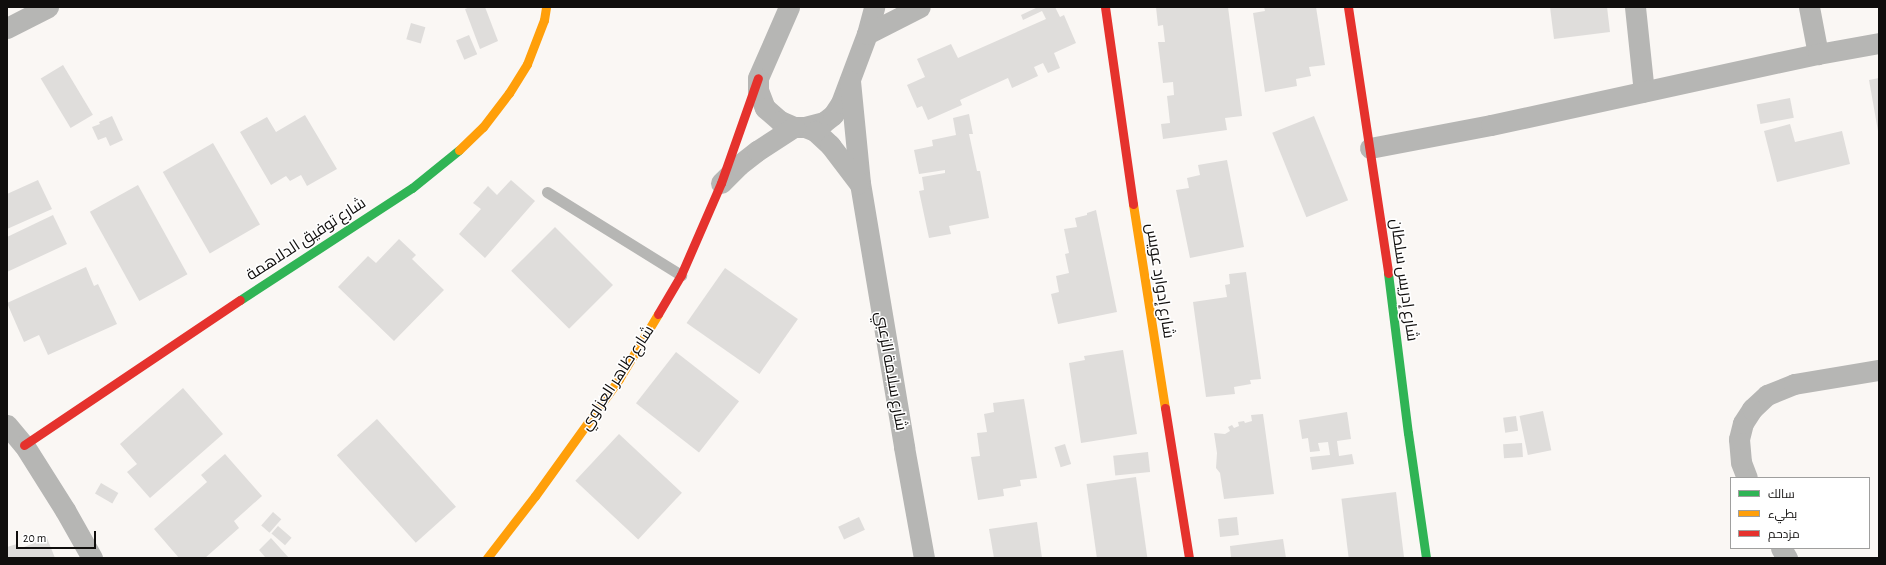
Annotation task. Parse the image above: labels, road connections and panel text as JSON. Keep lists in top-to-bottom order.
{
  "streets": {
    "street": [
      "شارع توفيق الدلاهمة",
      "شارع إدريس سلطان",
      "شارع إدوارد عويس",
      "شارع سلامة الزعبي",
      "شارع ظاهر العزاوي"
    ]
  },
  "crossings": [
    ["شارع سلامة الزعبي", "شارع ظاهر العزاوي"]
  ],
  "legend": ["سالك", "بطيء", "مزدحم"],
  "scale_bar": "20 m"
}
